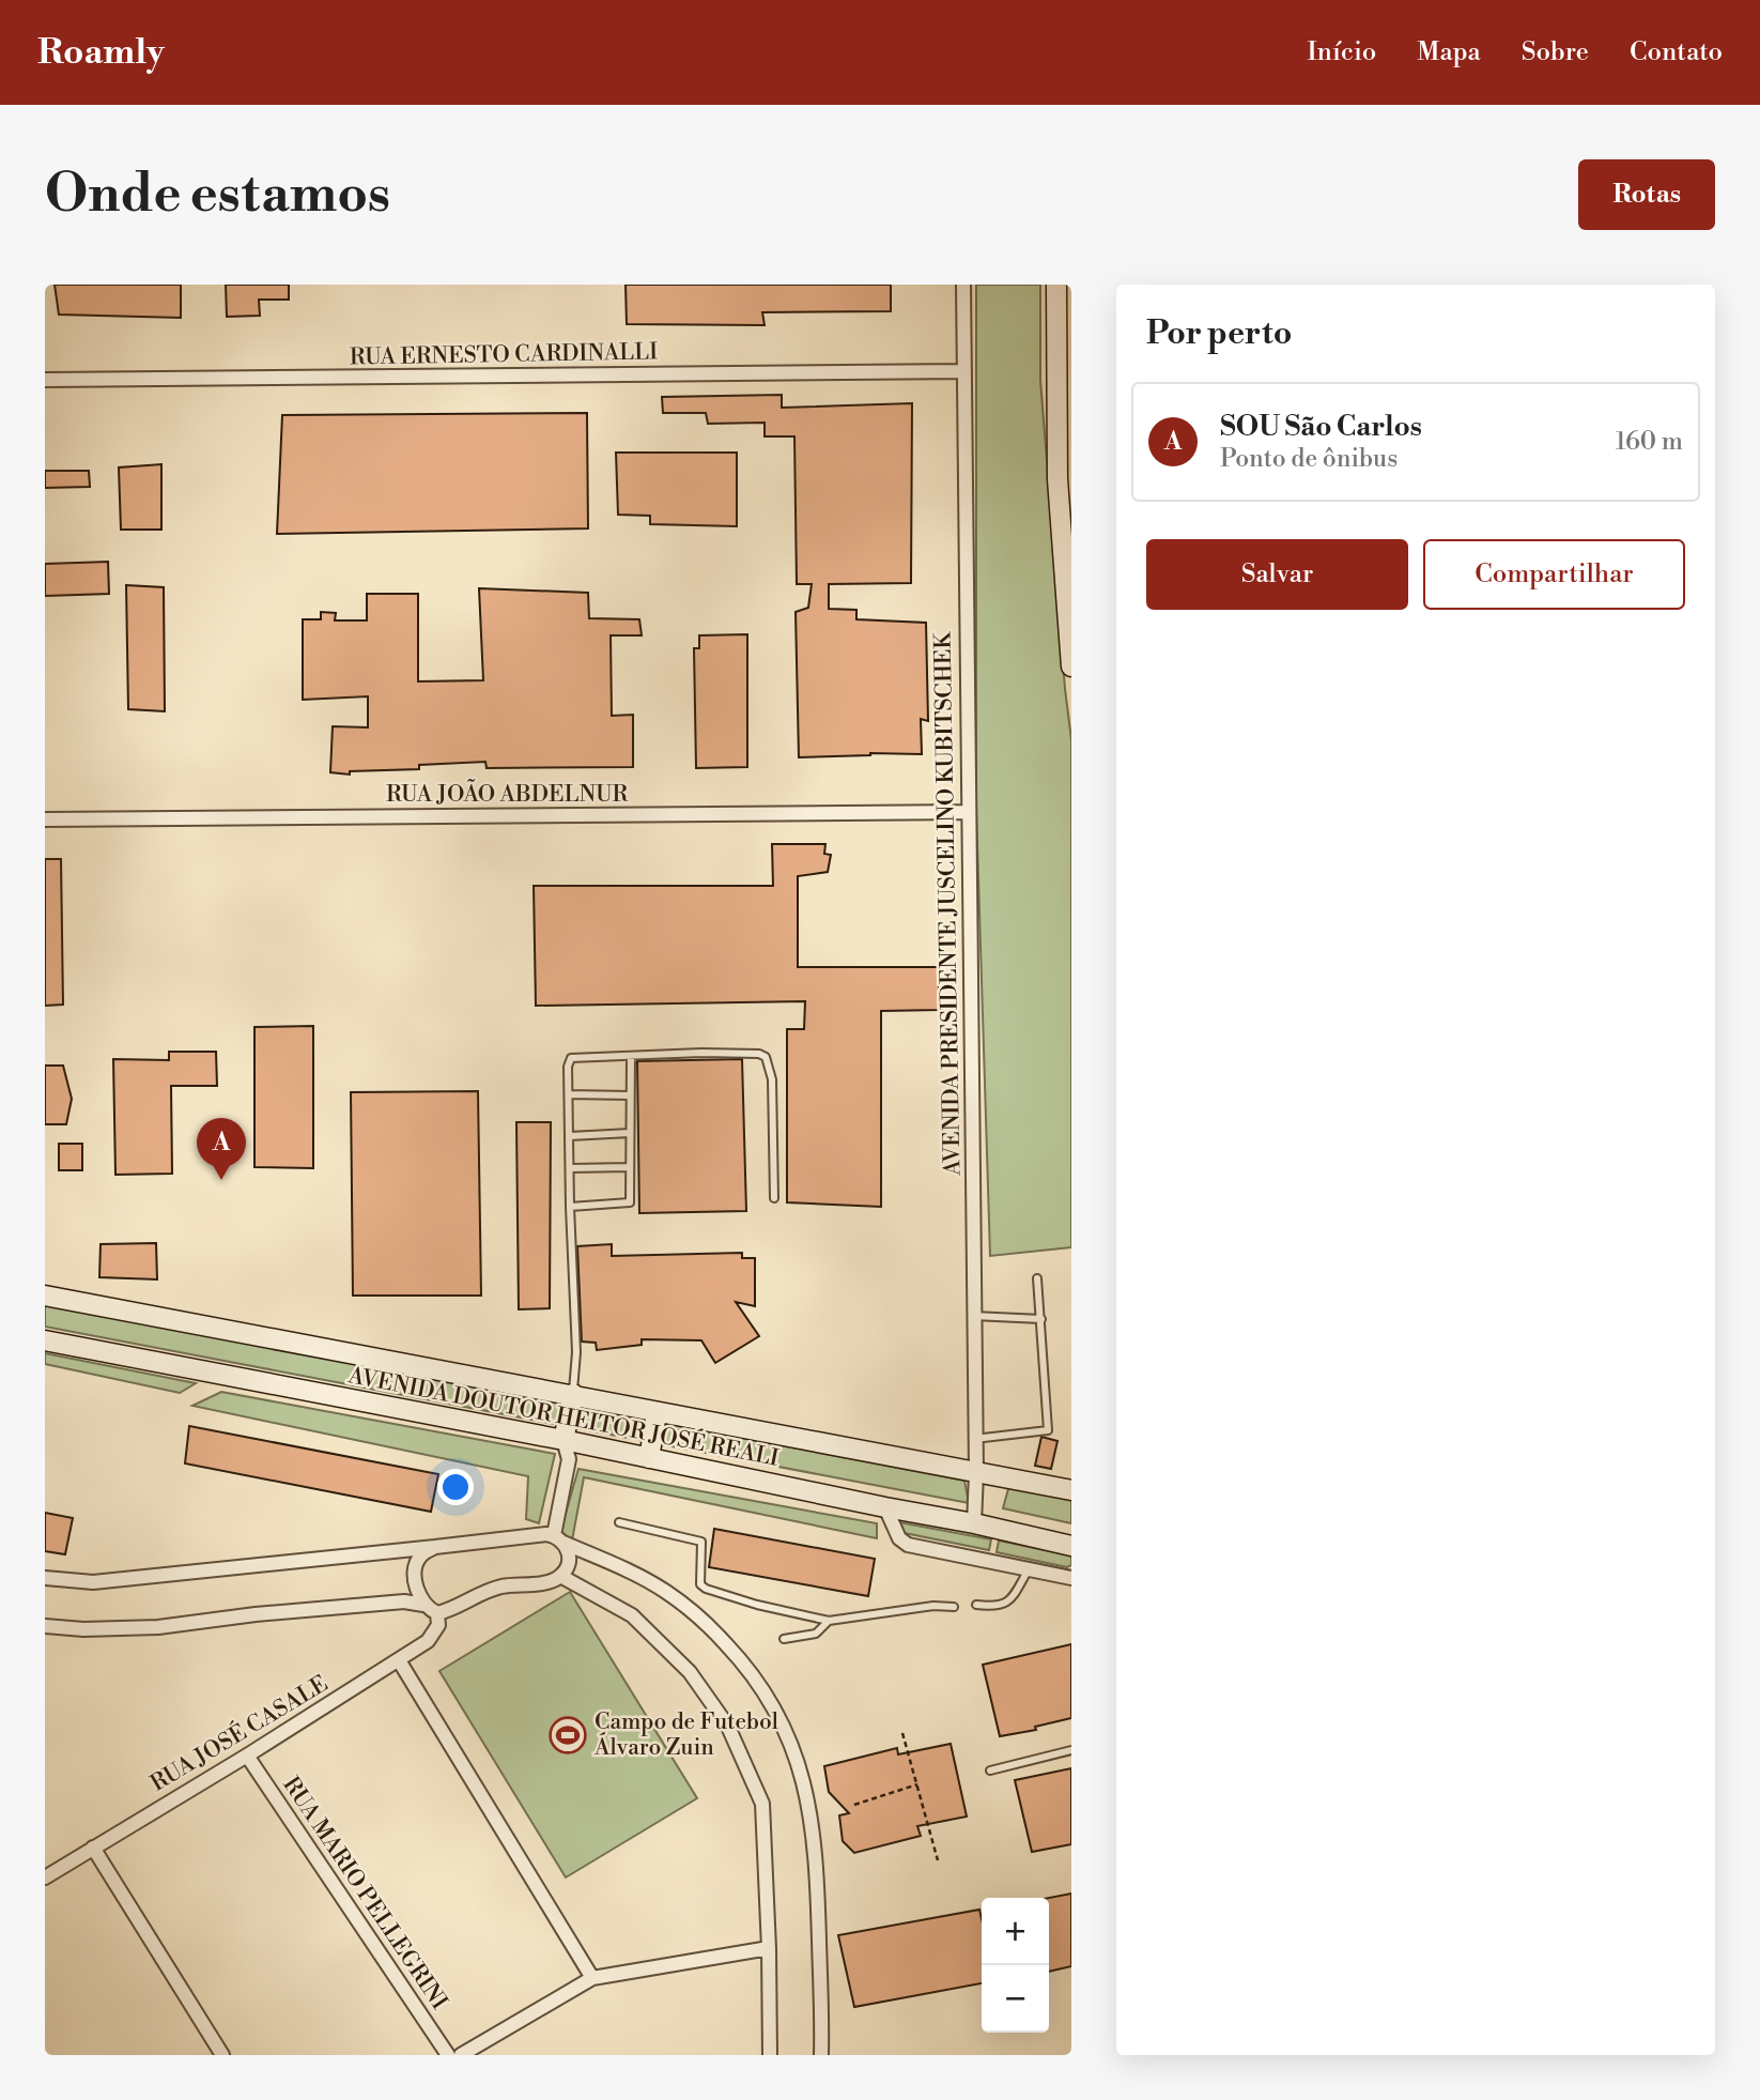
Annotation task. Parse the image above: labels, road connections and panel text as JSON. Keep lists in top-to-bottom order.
{
  "streets": {
    "main road": ["AVENIDA DOUTOR HEITOR JOSÉ REALI"],
    "street": [
      "RUA ERNESTO CARDINALLI",
      "RUA JOÃO ABDELNUR",
      "AVENIDA PRESIDENTE JUSCELINO KUBITSCHEK",
      "RUA JOSÉ CASALE",
      "RUA MARIO PELLEGRINI"
    ]
  },
  "crossings": [
    ["RUA ERNESTO CARDINALLI", "AVENIDA PRESIDENTE JUSCELINO KUBITSCHEK"],
    ["RUA JOÃO ABDELNUR", "AVENIDA PRESIDENTE JUSCELINO KUBITSCHEK"],
    ["AVENIDA PRESIDENTE JUSCELINO KUBITSCHEK", "AVENIDA DOUTOR HEITOR JOSÉ REALI"],
    ["RUA JOSÉ CASALE", "RUA MARIO PELLEGRINI"]
  ],
  "places": {
    "sports": ["Campo de Futebol Álvaro Zuin"]
  },
  "page": {
    "header": "Roamly",
    "nav": [
      "Início",
      "Mapa",
      "Sobre",
      "Contato"
    ],
    "buttons": [
      "Rotas",
      ["Salvar", "Compartilhar"]
    ],
    "title": "Onde estamos",
    "heading": "Por perto",
    "list": [
      {
        "mark": "A",
        "name": "SOU São Carlos",
        "note": "Ponto de ônibus",
        "value": "160 m"
      }
    ],
    "pins": "A",
    "map_buttons": ["+", "−"]
  }
}
